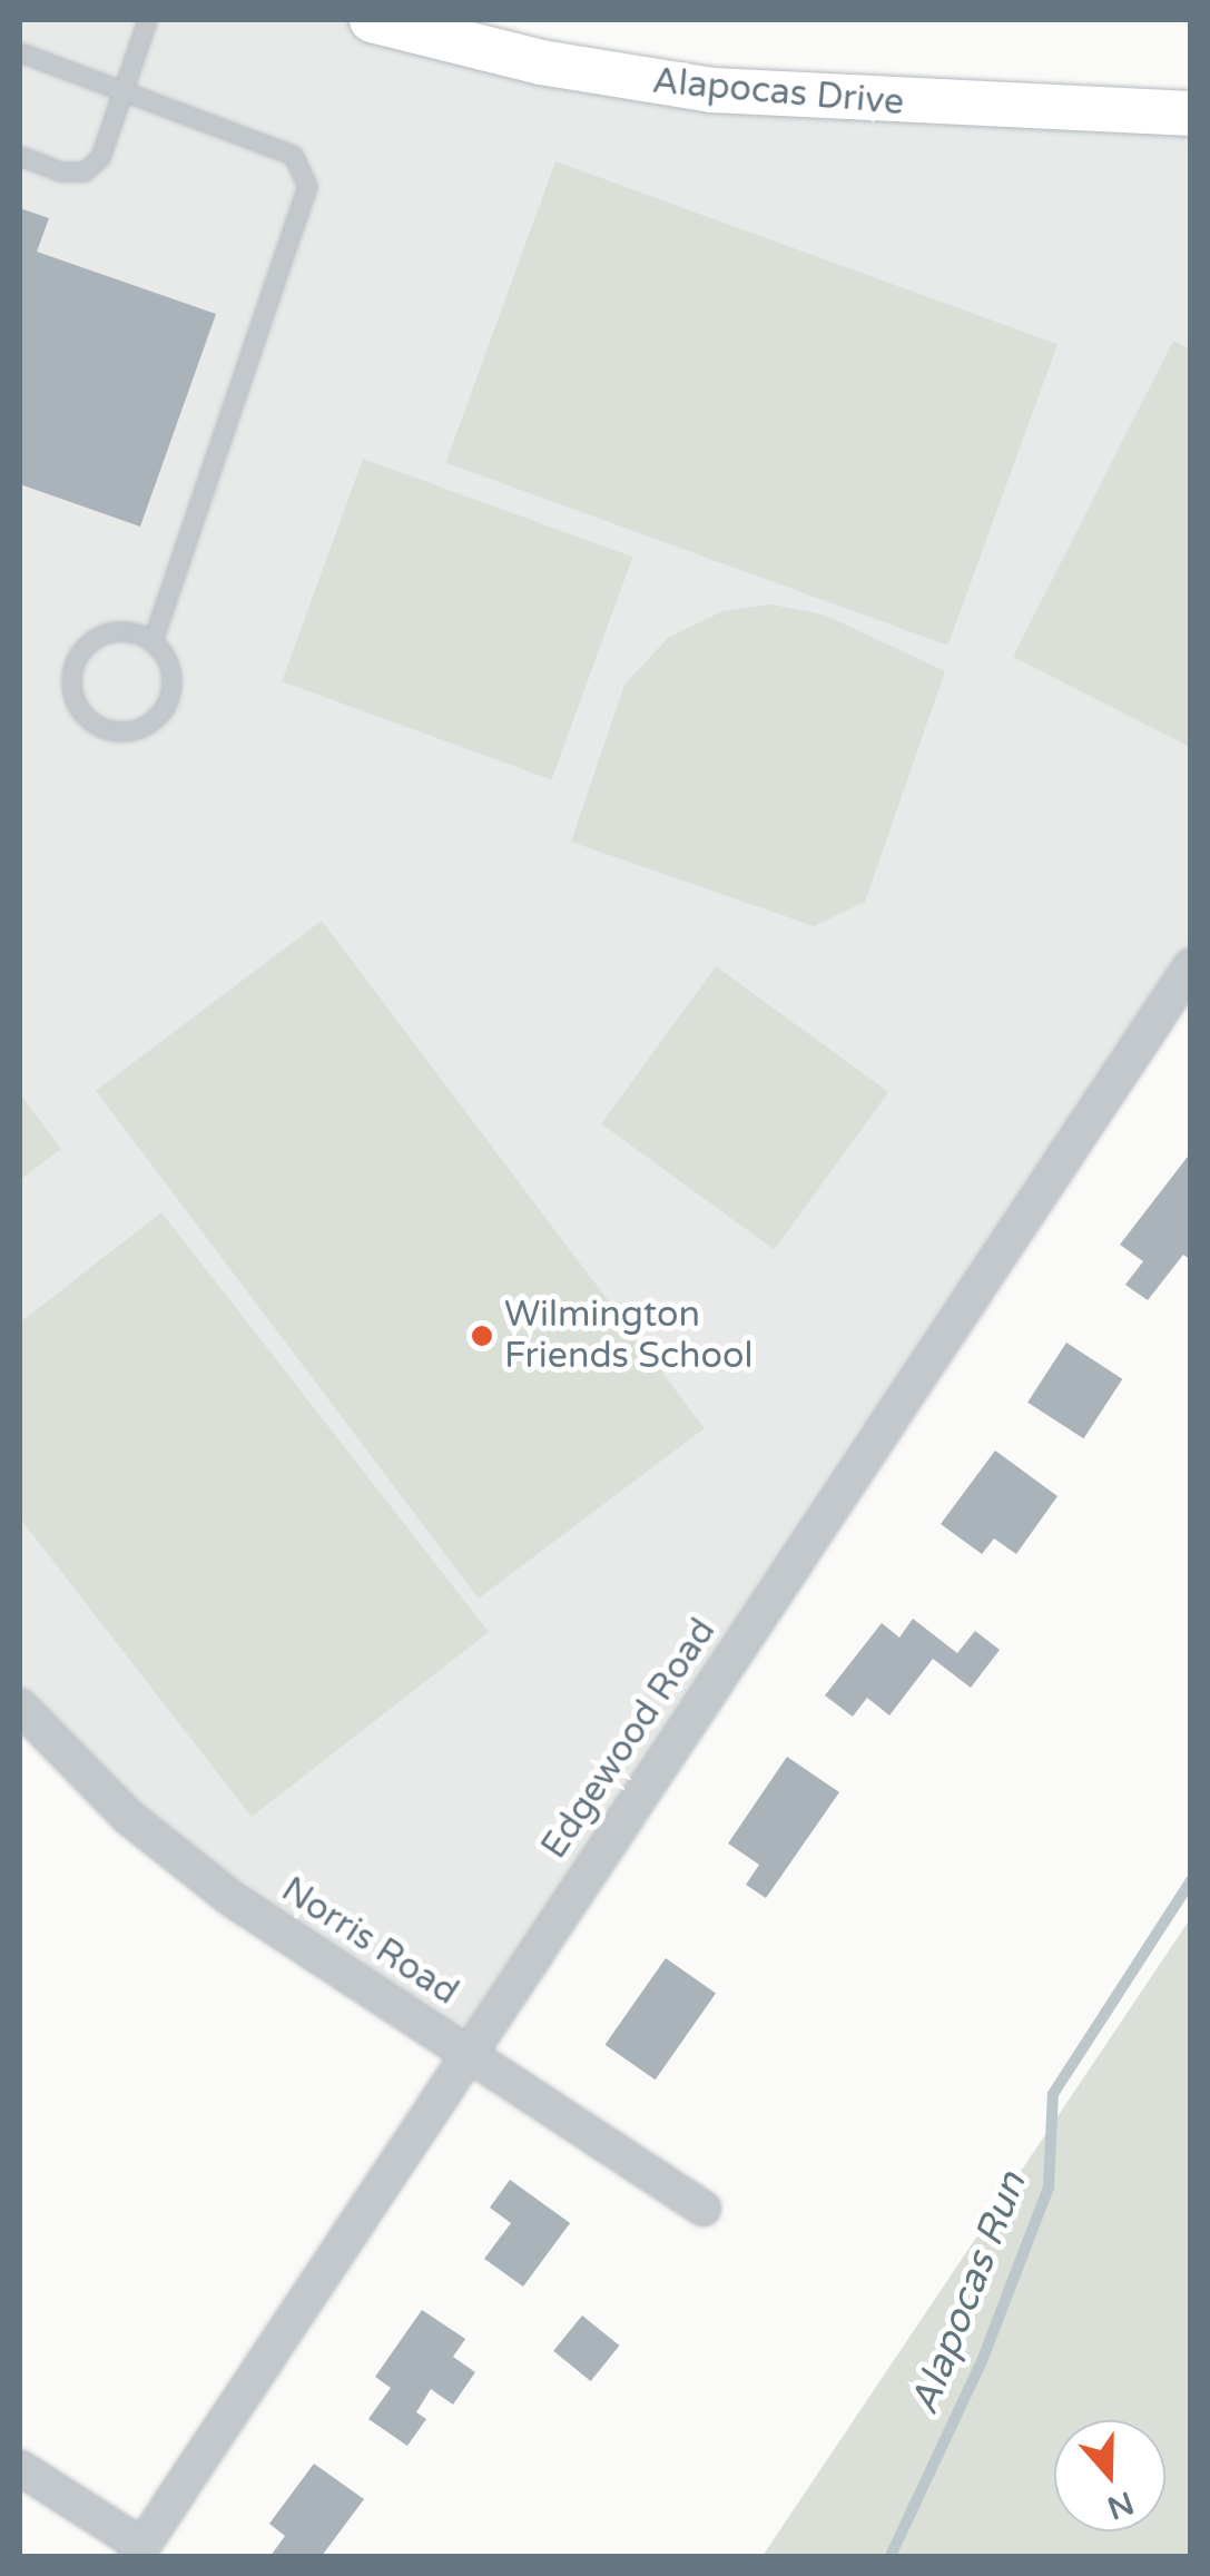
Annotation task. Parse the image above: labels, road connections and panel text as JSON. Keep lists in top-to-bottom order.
{
  "streets": {
    "street": ["Alapocas Drive", "Edgewood Road", "Norris Road"]
  },
  "crossings": [
    ["Edgewood Road", "Norris Road"]
  ],
  "water": ["Alapocas Run"],
  "places": ["Wilmington Friends School"],
  "north": "bottom"
}
